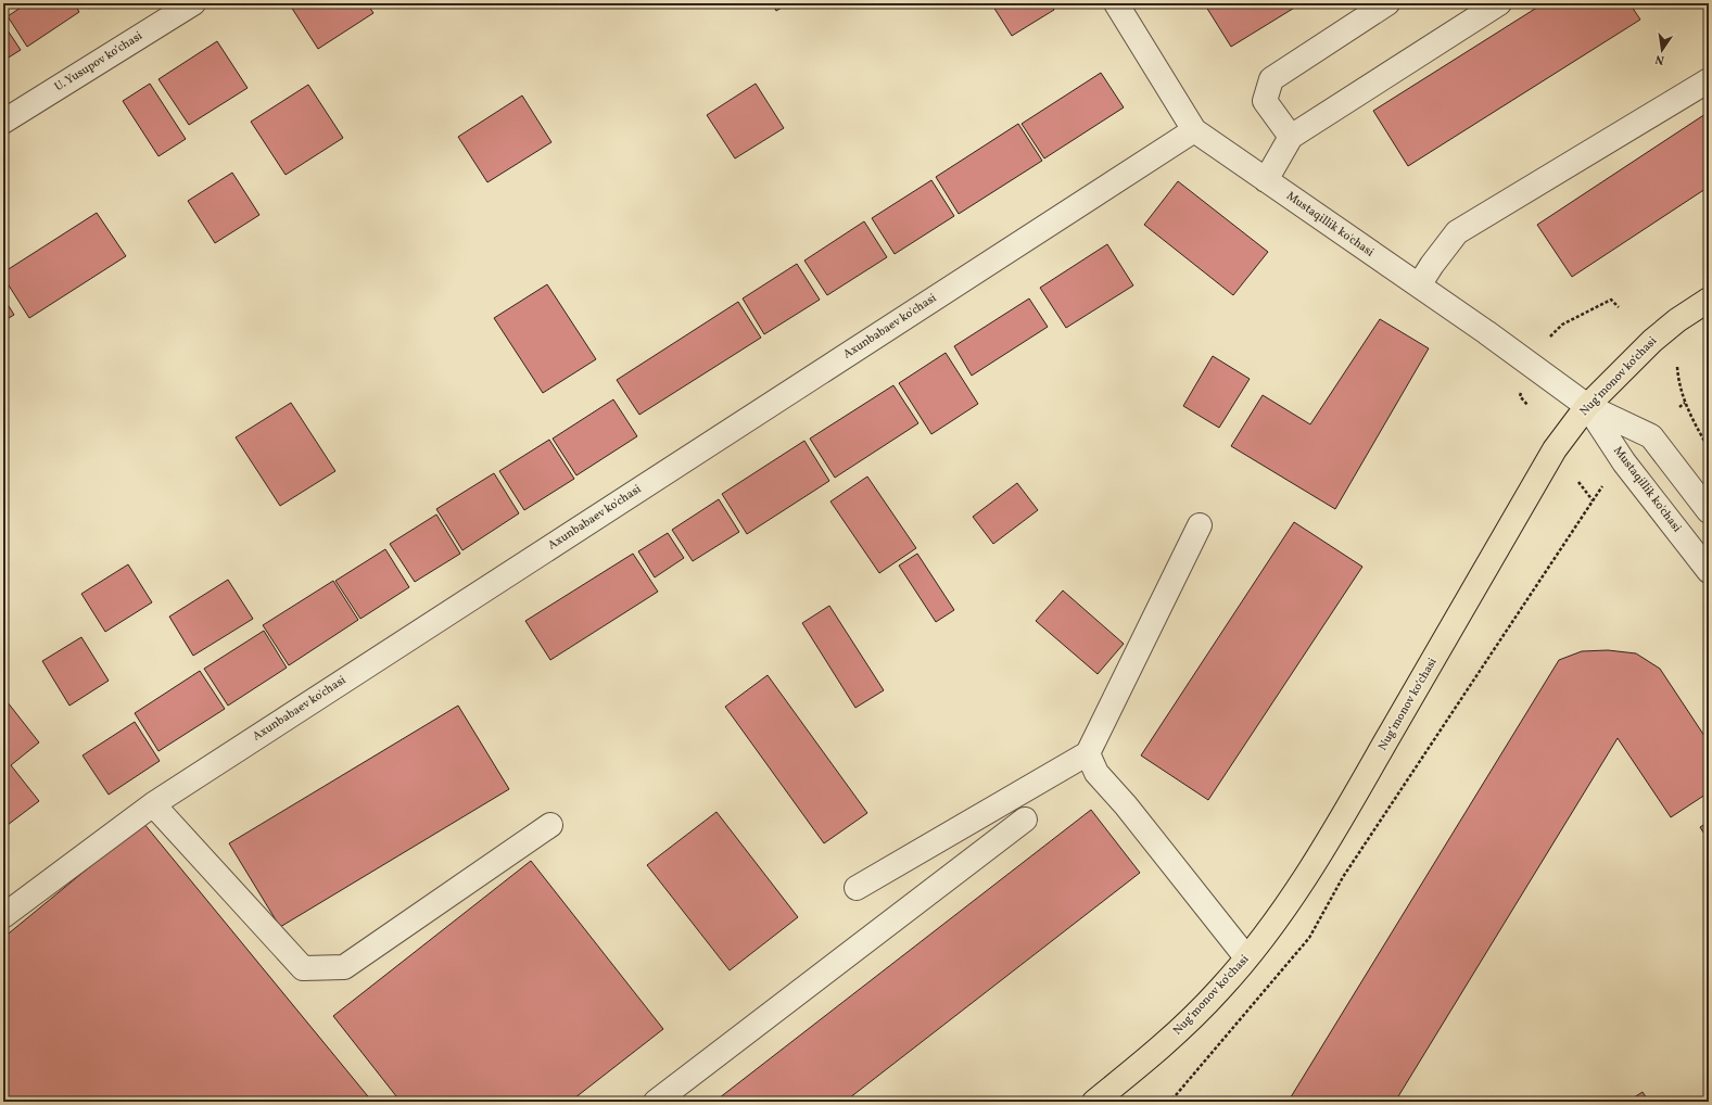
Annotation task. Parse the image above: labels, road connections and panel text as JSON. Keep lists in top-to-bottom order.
{
  "streets": {
    "main road": ["Nugʻmonov koʻchasi"],
    "street": ["U. Yusupov ko‘chasi", "Mustaqillik ko'chasi", "Axunbabaev ko'chasi"]
  },
  "crossings": [
    ["Mustaqillik ko'chasi", "Axunbabaev ko'chasi"],
    ["Mustaqillik ko'chasi", "Nugʻmonov koʻchasi"]
  ],
  "north": "bottom"
}
